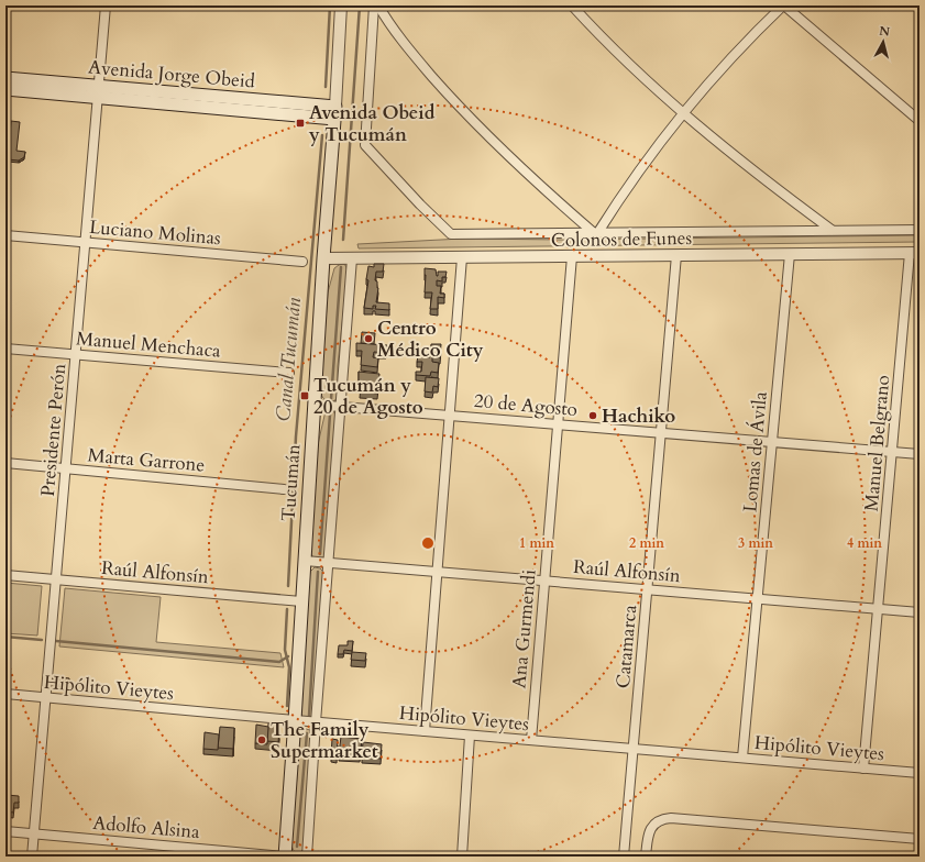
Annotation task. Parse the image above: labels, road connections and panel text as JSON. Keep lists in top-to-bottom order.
{
  "streets": {
    "main road": ["Avenida Jorge Obeid", "Tucumán"],
    "street": [
      "Luciano Molinas",
      "Colonos de Funes",
      "Manuel Menchaca",
      "20 de Agosto",
      "Presidente Perón",
      "Manuel Belgrano",
      "Lomas de Ávila",
      "Marta Garrone",
      "Raúl Alfonsín",
      "Ana Gurmendi",
      "Catamarca",
      "Hipólito Vieytes",
      "Adolfo Alsina"
    ]
  },
  "crossings": [
    ["Avenida Jorge Obeid", "Presidente Perón"],
    ["Avenida Jorge Obeid", "Tucumán"],
    ["Luciano Molinas", "Presidente Perón"],
    ["Colonos de Funes", "Manuel Belgrano"],
    ["Colonos de Funes", "Lomas de Ávila"],
    ["Colonos de Funes", "Tucumán"],
    ["Colonos de Funes", "Ana Gurmendi"],
    ["Colonos de Funes", "Catamarca"],
    ["Manuel Menchaca", "Presidente Perón"],
    ["20 de Agosto", "Manuel Belgrano"],
    ["20 de Agosto", "Lomas de Ávila"],
    ["20 de Agosto", "Tucumán"],
    ["20 de Agosto", "Ana Gurmendi"],
    ["20 de Agosto", "Catamarca"],
    ["Presidente Perón", "Marta Garrone"],
    ["Presidente Perón", "Raúl Alfonsín"],
    ["Presidente Perón", "Hipólito Vieytes"],
    ["Presidente Perón", "Adolfo Alsina"],
    ["Manuel Belgrano", "Raúl Alfonsín"],
    ["Manuel Belgrano", "Hipólito Vieytes"],
    ["Lomas de Ávila", "Raúl Alfonsín"],
    ["Lomas de Ávila", "Hipólito Vieytes"],
    ["Tucumán", "Raúl Alfonsín"],
    ["Tucumán", "Hipólito Vieytes"],
    ["Tucumán", "Adolfo Alsina"],
    ["Raúl Alfonsín", "Ana Gurmendi"],
    ["Raúl Alfonsín", "Catamarca"],
    ["Ana Gurmendi", "Hipólito Vieytes"],
    ["Catamarca", "Hipólito Vieytes"]
  ],
  "water": ["Canal Tucumán"],
  "places": {
    "transit": ["Avenida Obeid y Tucumán", "Tucumán y 20 de Agosto"],
    "other": ["Centro Médico City", "Hachiko", "The Family Supermarket"]
  },
  "north": "top",
  "rings": [
    "1 min",
    "2 min",
    "3 min",
    "4 min"
  ]
}
